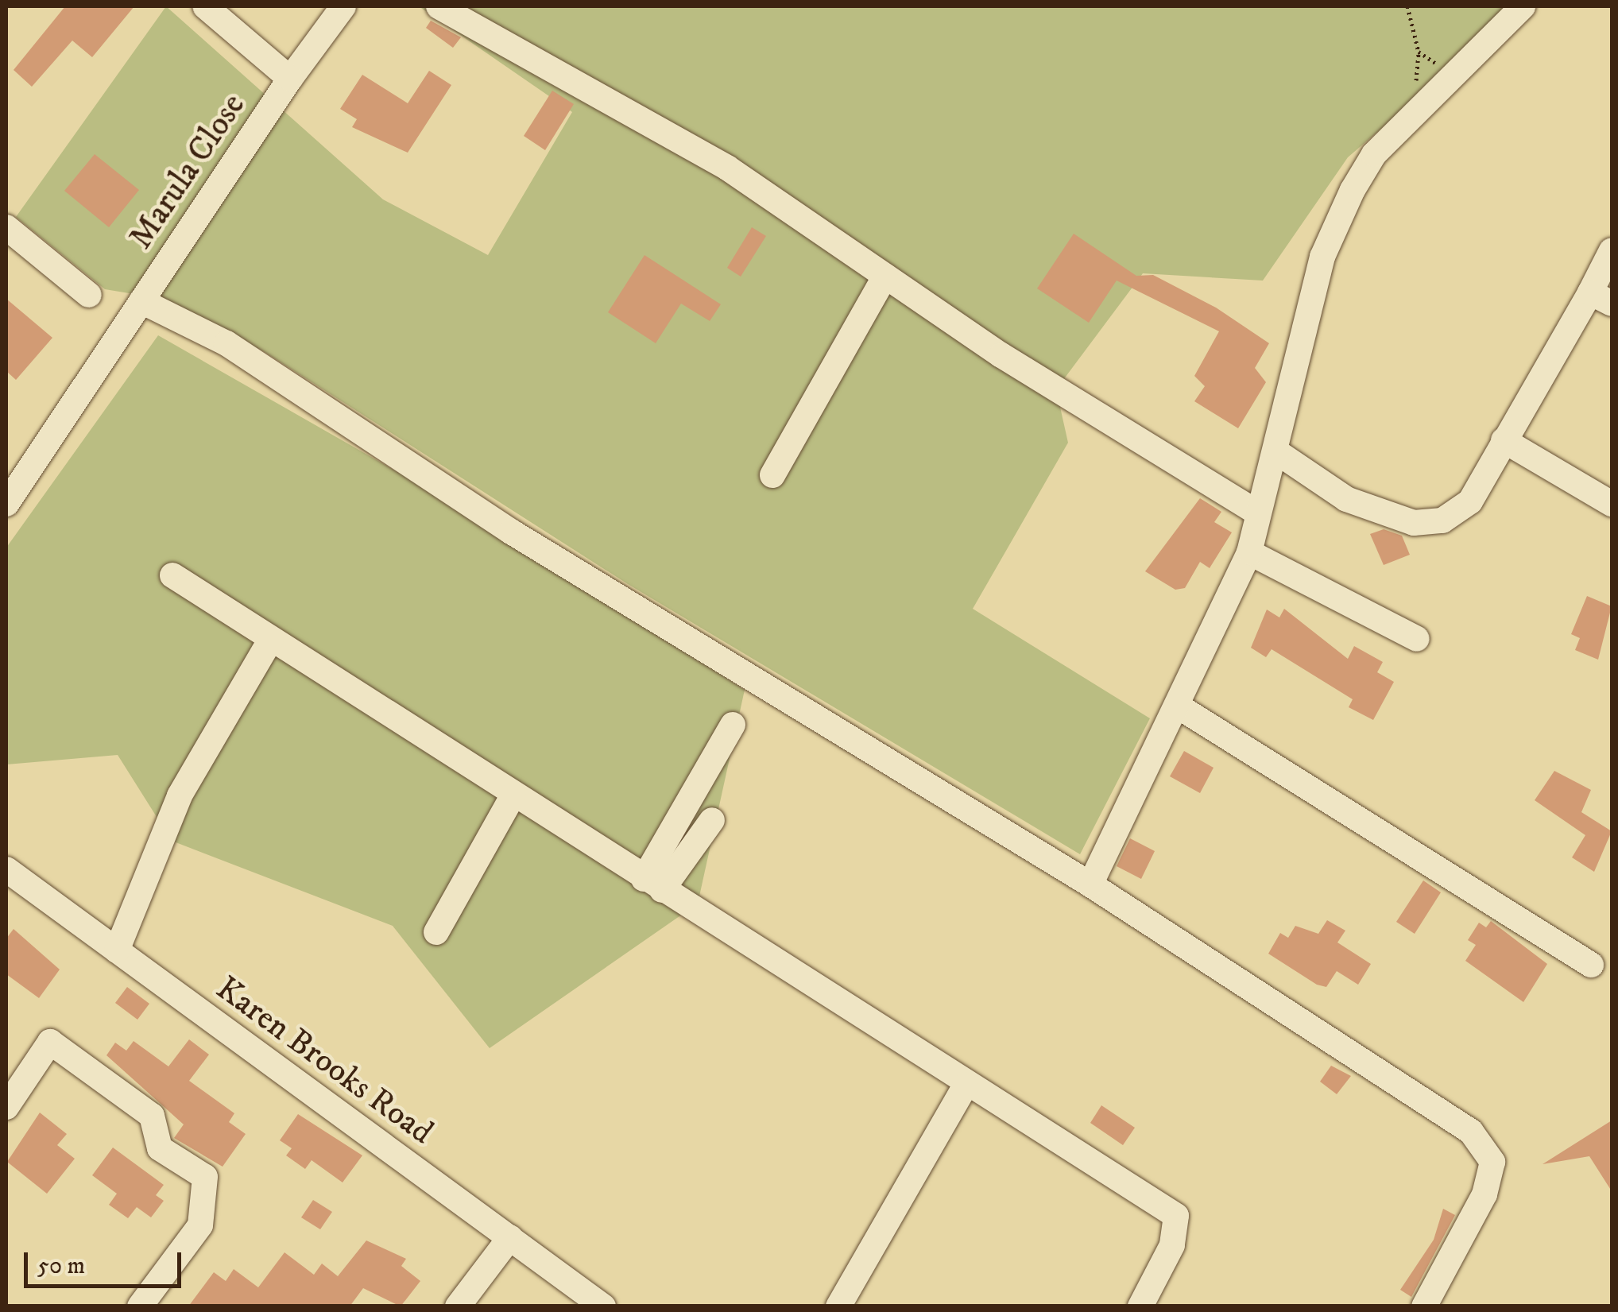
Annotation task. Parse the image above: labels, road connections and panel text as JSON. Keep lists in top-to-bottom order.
{
  "streets": {
    "street": ["Marula Close", "Karen Brooks Road"]
  },
  "scale_bar": "50 m"
}
